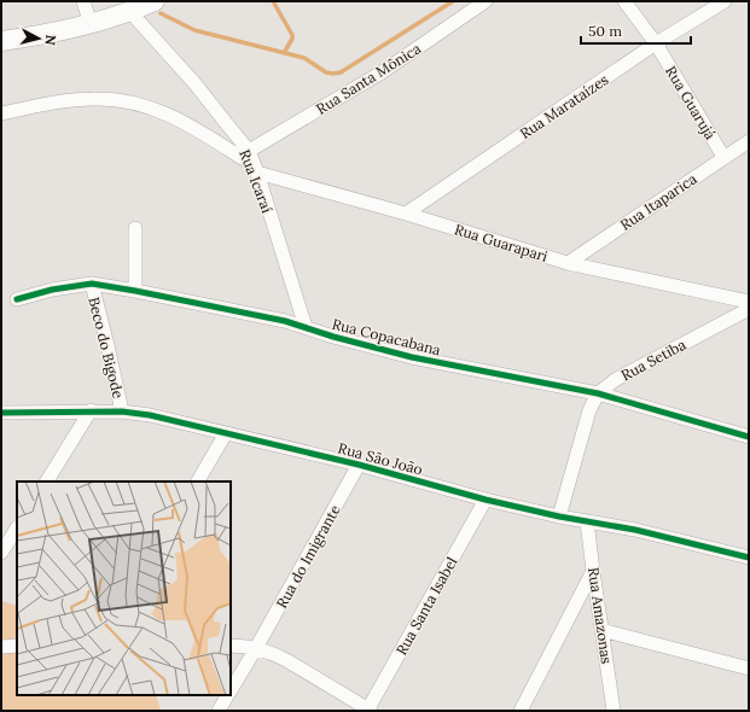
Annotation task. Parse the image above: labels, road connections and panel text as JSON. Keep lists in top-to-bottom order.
{
  "streets": {
    "street": [
      "Rua Santa Mônica",
      "Rua Guarujá",
      "Rua Marataízes",
      "Rua Icaraí",
      "Rua Itaparica",
      "Rua Guarapari",
      "Rua Copacabana",
      "Beco do Bigode",
      "Rua Setiba",
      "Rua São João",
      "Rua do Imigrante",
      "Rua Santa Isabel",
      "Rua Amazonas"
    ]
  },
  "crossings": [
    ["Rua Santa Mônica", "Rua Icaraí"],
    ["Rua Guarujá", "Rua Marataízes"],
    ["Rua Guarujá", "Rua Itaparica"],
    ["Rua Marataízes", "Rua Guarapari"],
    ["Rua Icaraí", "Rua Guarapari"],
    ["Rua Icaraí", "Rua Copacabana"],
    ["Rua Itaparica", "Rua Guarapari"],
    ["Rua Copacabana", "Beco do Bigode"],
    ["Rua Copacabana", "Rua Setiba"],
    ["Beco do Bigode", "Rua São João"],
    ["Rua Setiba", "Rua São João"],
    ["Rua São João", "Rua do Imigrante"],
    ["Rua São João", "Rua Santa Isabel"],
    ["Rua São João", "Rua Amazonas"]
  ],
  "scale_bar": "50 m",
  "north": "right"
}
